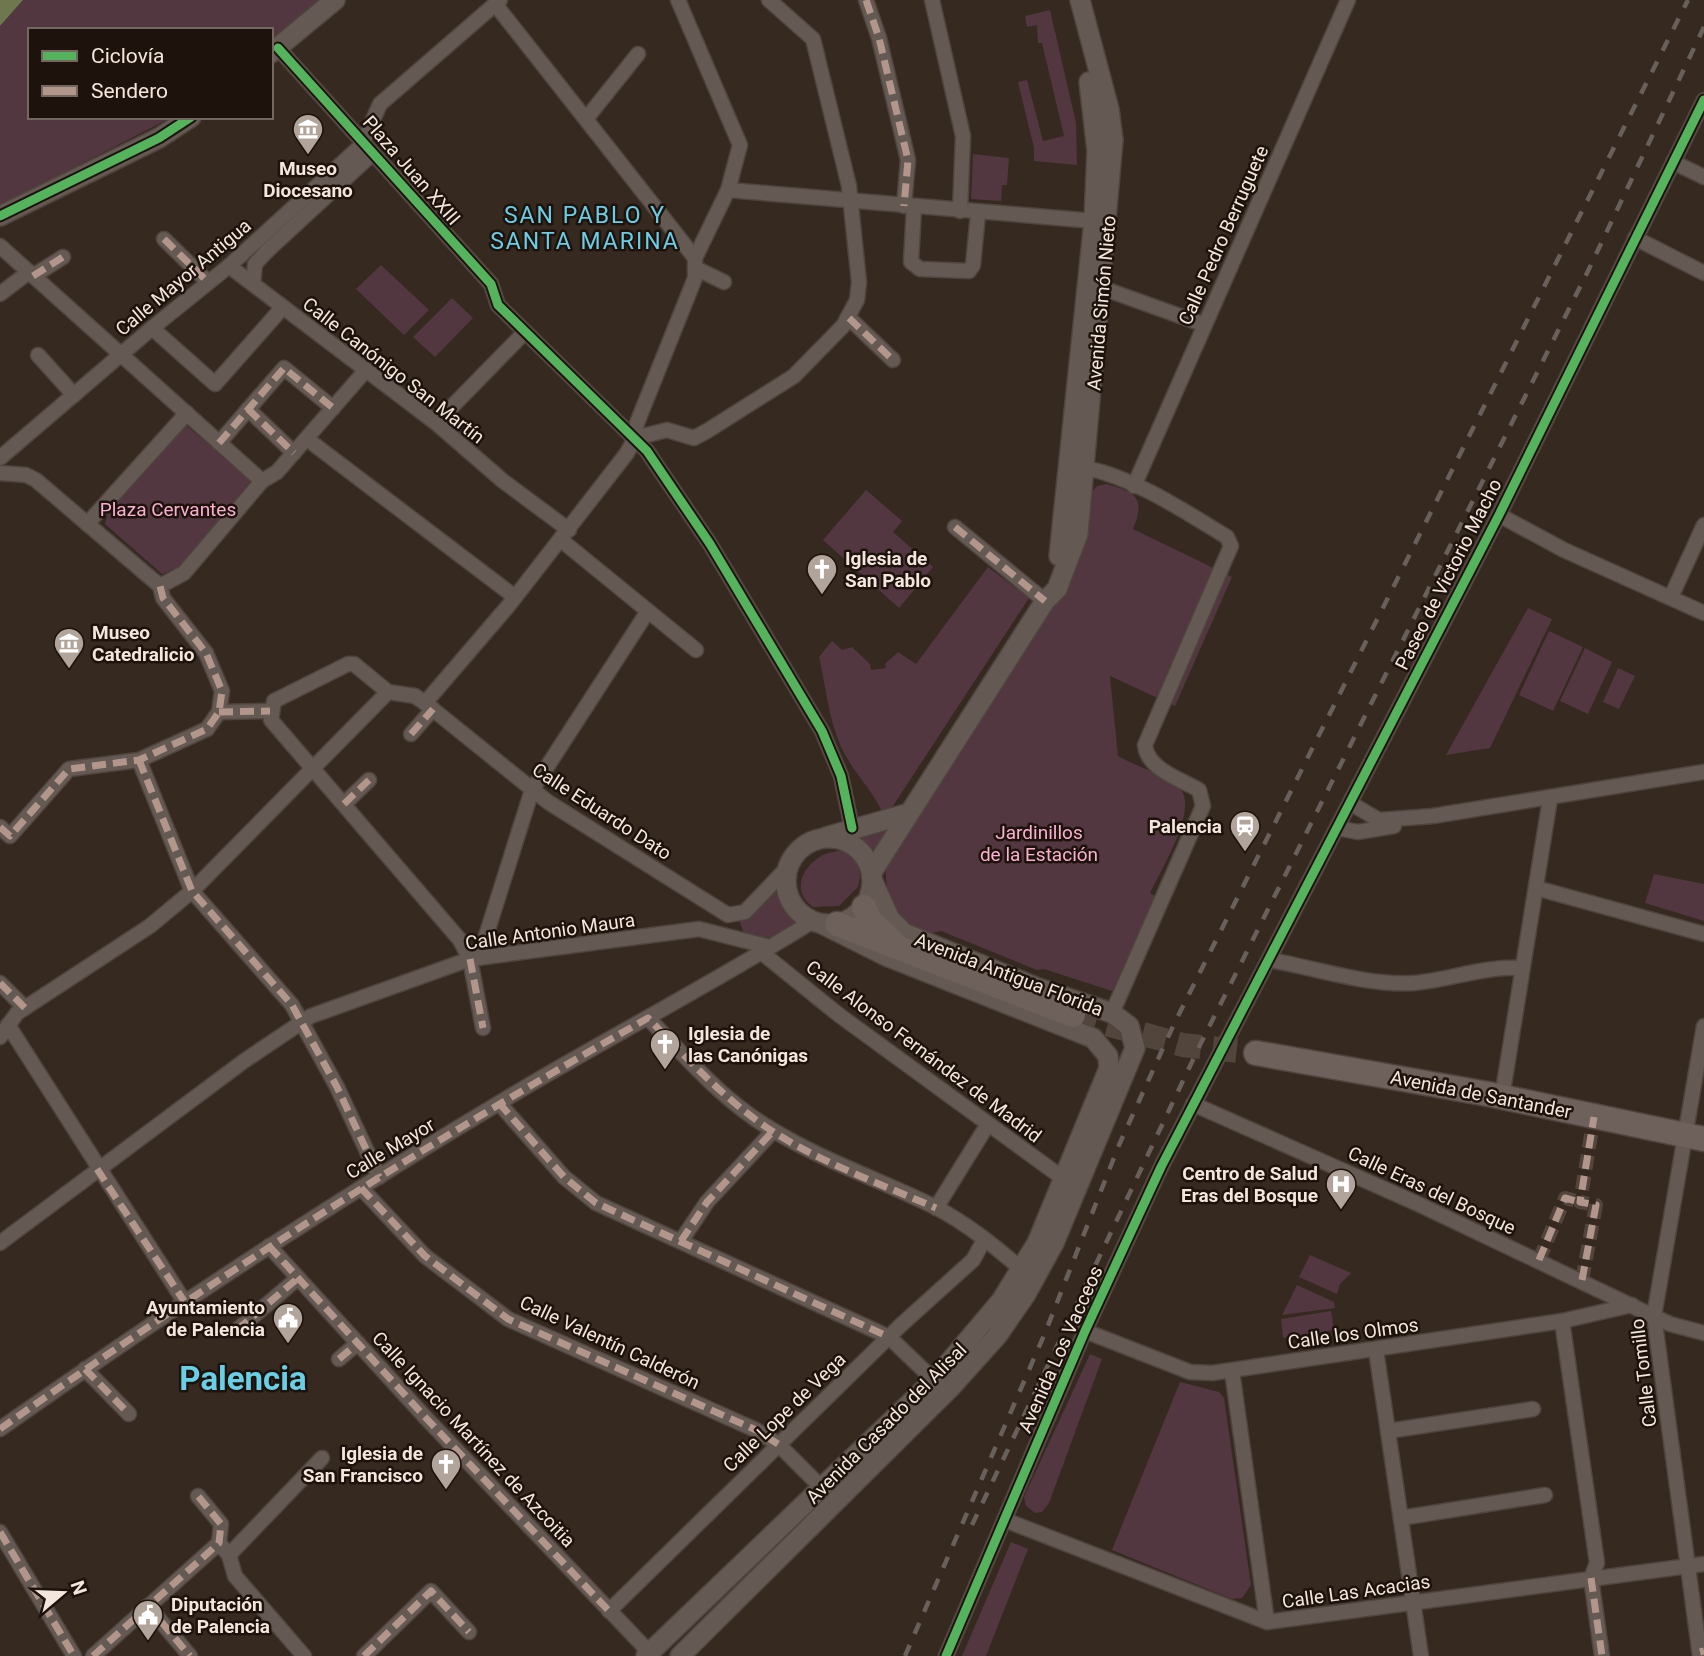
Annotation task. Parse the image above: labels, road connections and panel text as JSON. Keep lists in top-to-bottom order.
{
  "streets": {
    "highway": ["Avenida de Santander"],
    "main road": ["Avenida Simón Nieto", "Avenida Antigua Florida", "Avenida Casado del Alisal"],
    "street": [
      "Plaza Juan XXIII",
      "Calle Pedro Berruguete",
      "Calle Mayor Antigua",
      "Calle Canónigo San Martín",
      "Paseo de Victorio Macho",
      "Calle Eduardo Dato",
      "Calle Antonio Maura",
      "Calle Alonso Fernández de Madrid",
      "Calle Mayor",
      "Calle Eras del Bosque",
      "Calle los Olmos",
      "Calle Valentín Calderón",
      "Avenida Los Vacceos",
      "Calle Tomillo",
      "Calle Lope de Vega",
      "Calle Ignacio Martínez de Azcoitia",
      "Calle Las Acacias"
    ]
  },
  "crossings": [
    ["Plaza Juan XXIII", "Calle Mayor Antigua"],
    ["Calle Mayor Antigua", "Calle Canónigo San Martín"],
    ["Avenida Simón Nieto", "Calle Eduardo Dato"],
    ["Avenida Simón Nieto", "Avenida Antigua Florida"],
    ["Avenida Simón Nieto", "Calle Mayor"],
    ["Paseo de Victorio Macho", "Avenida Los Vacceos"],
    ["Calle Eduardo Dato", "Avenida Antigua Florida"],
    ["Calle Eduardo Dato", "Calle Mayor"],
    ["Calle Antonio Maura", "Calle Alonso Fernández de Madrid"],
    ["Calle Antonio Maura", "Calle Mayor"],
    ["Avenida Antigua Florida", "Calle Mayor"],
    ["Avenida Antigua Florida", "Avenida Casado del Alisal"],
    ["Calle Alonso Fernández de Madrid", "Calle Mayor"],
    ["Calle Alonso Fernández de Madrid", "Avenida Casado del Alisal"],
    ["Avenida de Santander", "Calle Tomillo"],
    ["Calle Mayor", "Calle Valentín Calderón"],
    ["Calle Mayor", "Calle Ignacio Martínez de Azcoitia"],
    ["Calle Eras del Bosque", "Calle los Olmos"],
    ["Calle Eras del Bosque", "Avenida Los Vacceos"],
    ["Calle Eras del Bosque", "Calle Tomillo"],
    ["Calle los Olmos", "Avenida Los Vacceos"],
    ["Calle Valentín Calderón", "Calle Lope de Vega"],
    ["Calle Valentín Calderón", "Avenida Casado del Alisal"],
    ["Avenida Los Vacceos", "Calle Las Acacias"],
    ["Calle Tomillo", "Calle Las Acacias"],
    ["Calle Lope de Vega", "Calle Ignacio Martínez de Azcoitia"],
    ["Avenida Casado del Alisal", "Calle Ignacio Martínez de Azcoitia"]
  ],
  "districts": ["SAN PABLO Y SANTA MARINA", "Palencia"],
  "parks": ["Plaza Cervantes", "Jardinillos de la Estación"],
  "places": {
    "museum": ["Museo Diocesano", "Museo Catedralicio"],
    "church": ["Iglesia de San Pablo", "Iglesia de las Canónigas", "Iglesia de San Francisco"],
    "station": ["Palencia"],
    "hospital": ["Centro de Salud Eras del Bosque"],
    "public building": ["Ayuntamiento de Palencia", "Diputación de Palencia"]
  },
  "legend": ["Ciclovía", "Sendero"],
  "north": "right"
}
